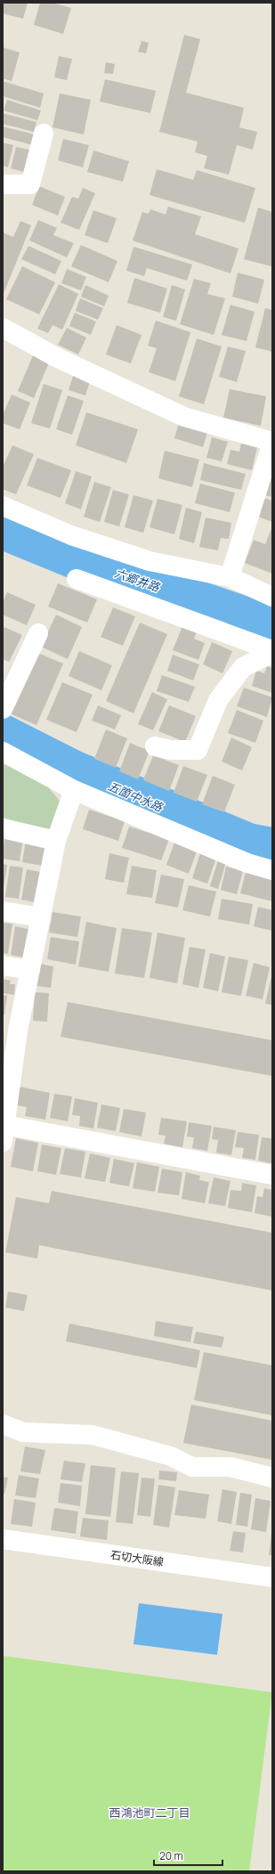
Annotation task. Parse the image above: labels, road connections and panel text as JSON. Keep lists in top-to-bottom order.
{
  "streets": {
    "street": ["石切大阪線"]
  },
  "districts": ["西鴻池町二丁目"],
  "water": ["六郷井路", "五箇中水路"],
  "scale_bar": "20 m"
}
